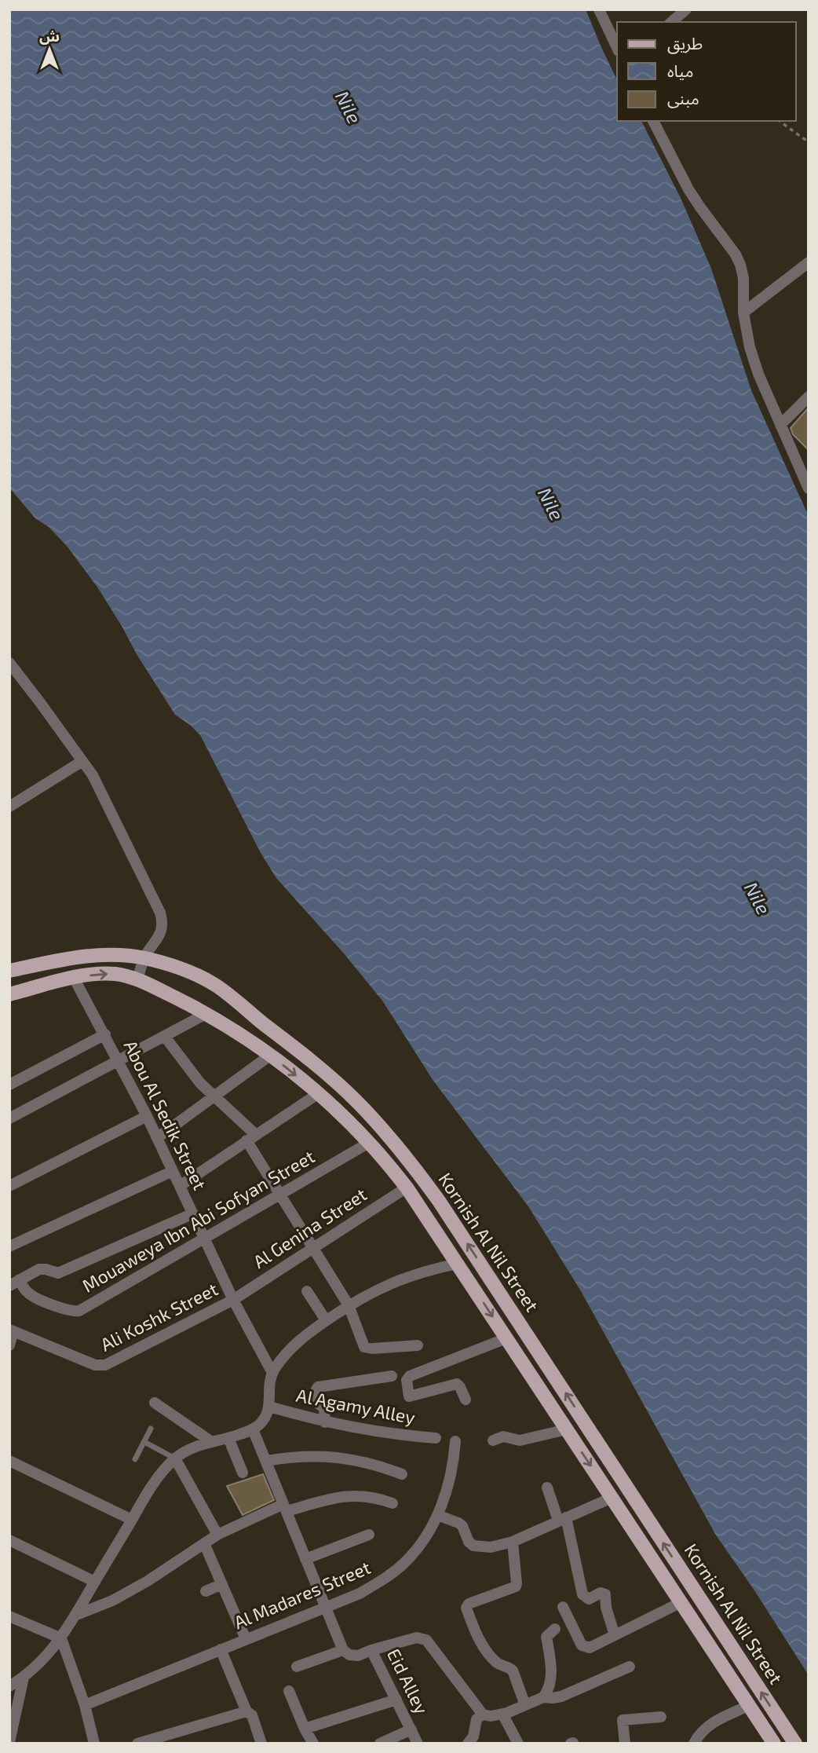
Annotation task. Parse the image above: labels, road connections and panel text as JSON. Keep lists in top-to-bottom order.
{
  "streets": {
    "main road": ["Kornish Al Nil Street"],
    "street": [
      "Abou Al Sedik Street",
      "Mouaweya Ibn Abi Sofyan Street",
      "Al Genina Street",
      "Ali Koshk Street",
      "Al Agamy Alley",
      "Al Madares Street",
      "Eid Alley"
    ]
  },
  "crossings": [
    ["Abou Al Sedik Street", "Mouaweya Ibn Abi Sofyan Street"],
    ["Abou Al Sedik Street", "Al Genina Street"],
    ["Abou Al Sedik Street", "Kornish Al Nil Street"],
    ["Abou Al Sedik Street", "Ali Koshk Street"],
    ["Mouaweya Ibn Abi Sofyan Street", "Kornish Al Nil Street"],
    ["Al Genina Street", "Kornish Al Nil Street"],
    ["Al Genina Street", "Ali Koshk Street"]
  ],
  "water": ["Nile"],
  "legend": ["طريق", "مياه", "مبنى"],
  "north": "top"
}
